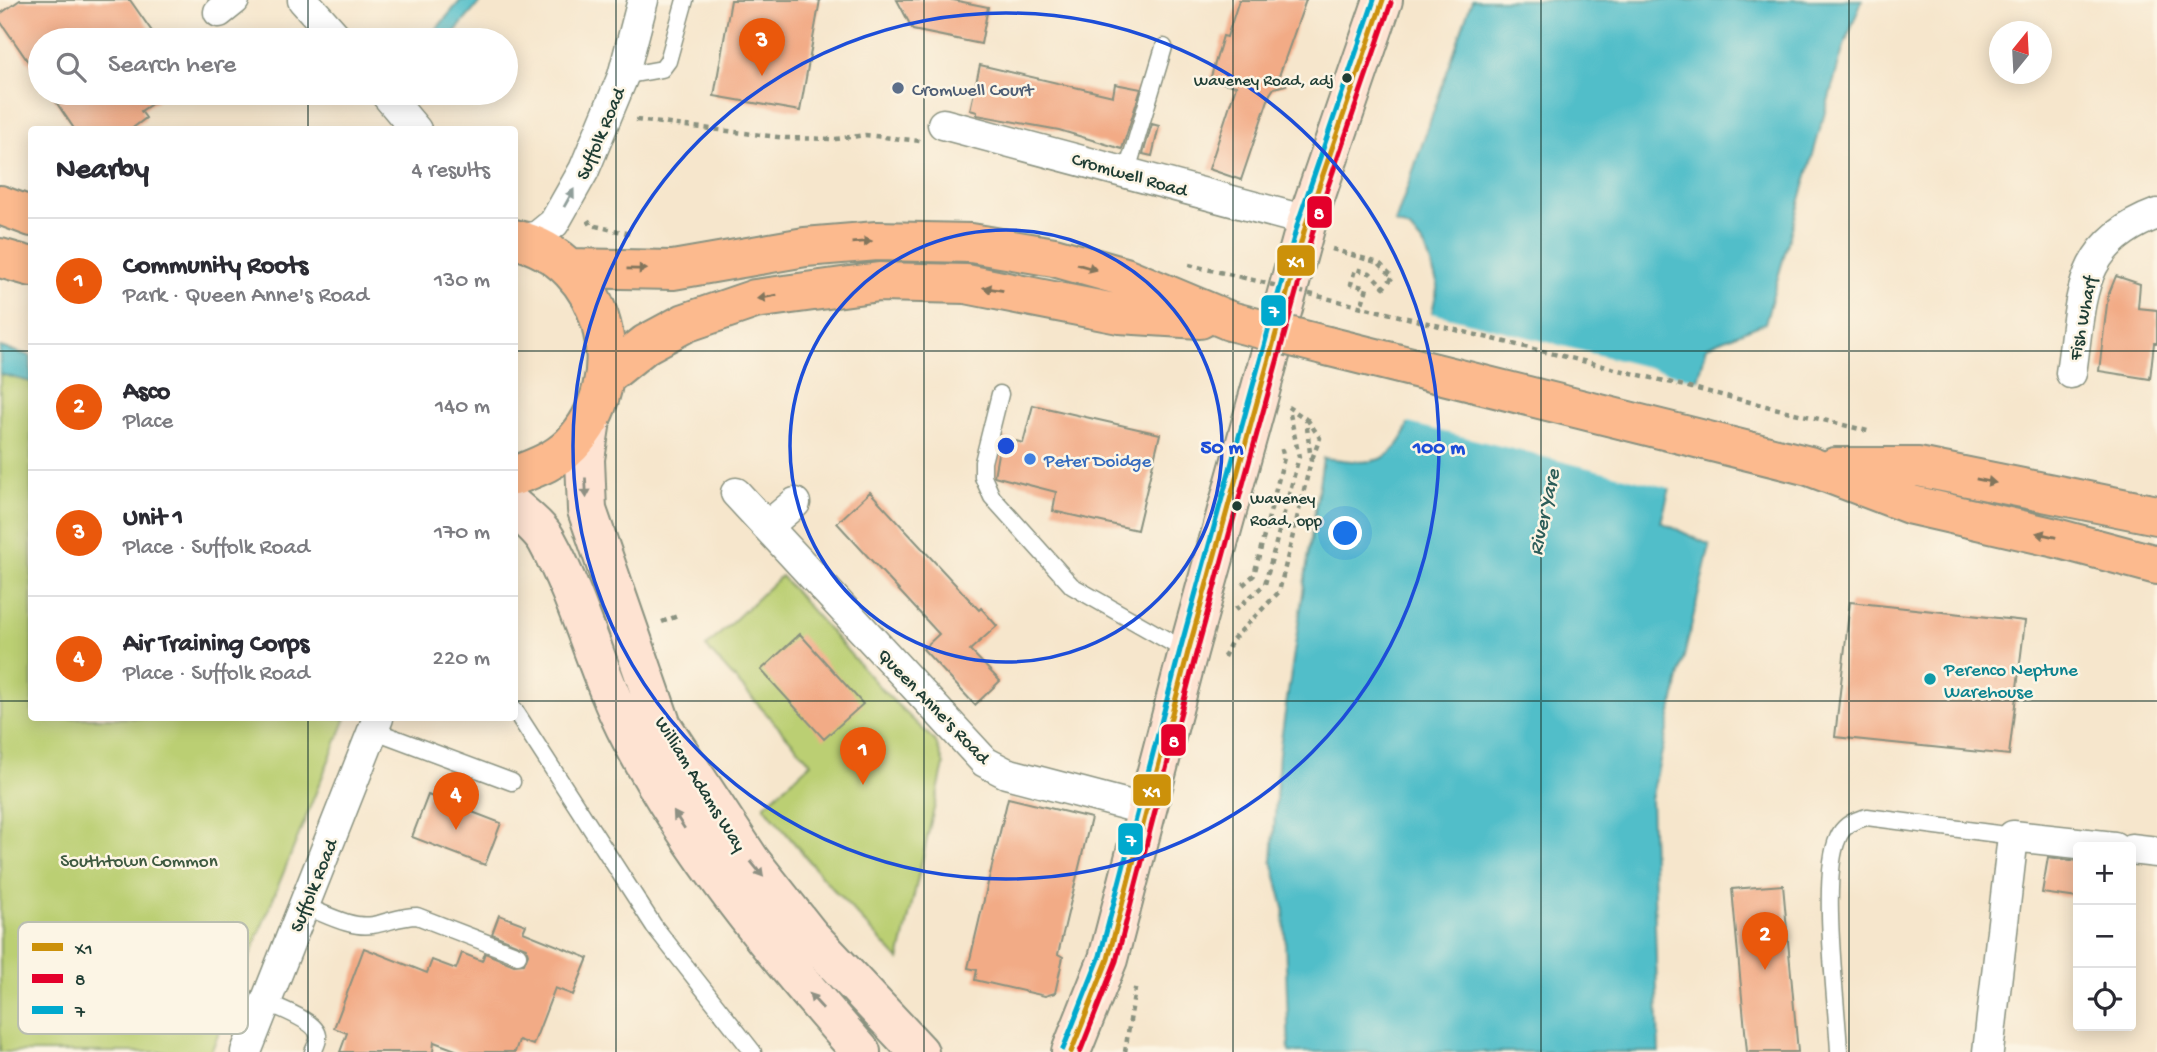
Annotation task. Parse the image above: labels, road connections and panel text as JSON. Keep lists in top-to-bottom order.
{
  "streets": {
    "street": [
      "Suffolk Road",
      "Cromwell Road",
      "Fish Wharf",
      "Queen Anne's Road",
      "William Adams Way"
    ]
  },
  "water": ["River Yare"],
  "parks": ["Southtown Common"],
  "places": [
    "Waveney Road, adj",
    "Cromwell Court",
    "Peter Doidge",
    "Waveney Road, opp",
    "Perenco Neptune Warehouse"
  ],
  "lines": ["transit line X1", "transit line 7", "transit line 8"],
  "legend": ["X1", "8", "7"],
  "north": "top",
  "page": {
    "pins": [
      "3",
      "1",
      "4",
      "2"
    ],
    "search": "Search here",
    "heading": ["Nearby", "4 results"],
    "list": [
      {
        "mark": "1",
        "name": "Community Roots",
        "note": "Park · Queen Anne's Road",
        "value": "130 m"
      },
      {
        "mark": "2",
        "name": "Asco",
        "note": "Place",
        "value": "140 m"
      },
      {
        "mark": "3",
        "name": "Unit 1",
        "note": "Place · Suffolk Road",
        "value": "170 m"
      },
      {
        "mark": "4",
        "name": "Air Training Corps",
        "note": "Place · Suffolk Road",
        "value": "220 m"
      }
    ],
    "map_buttons": ["+", "−"]
  },
  "rings": ["50 m", "100 m"]
}
